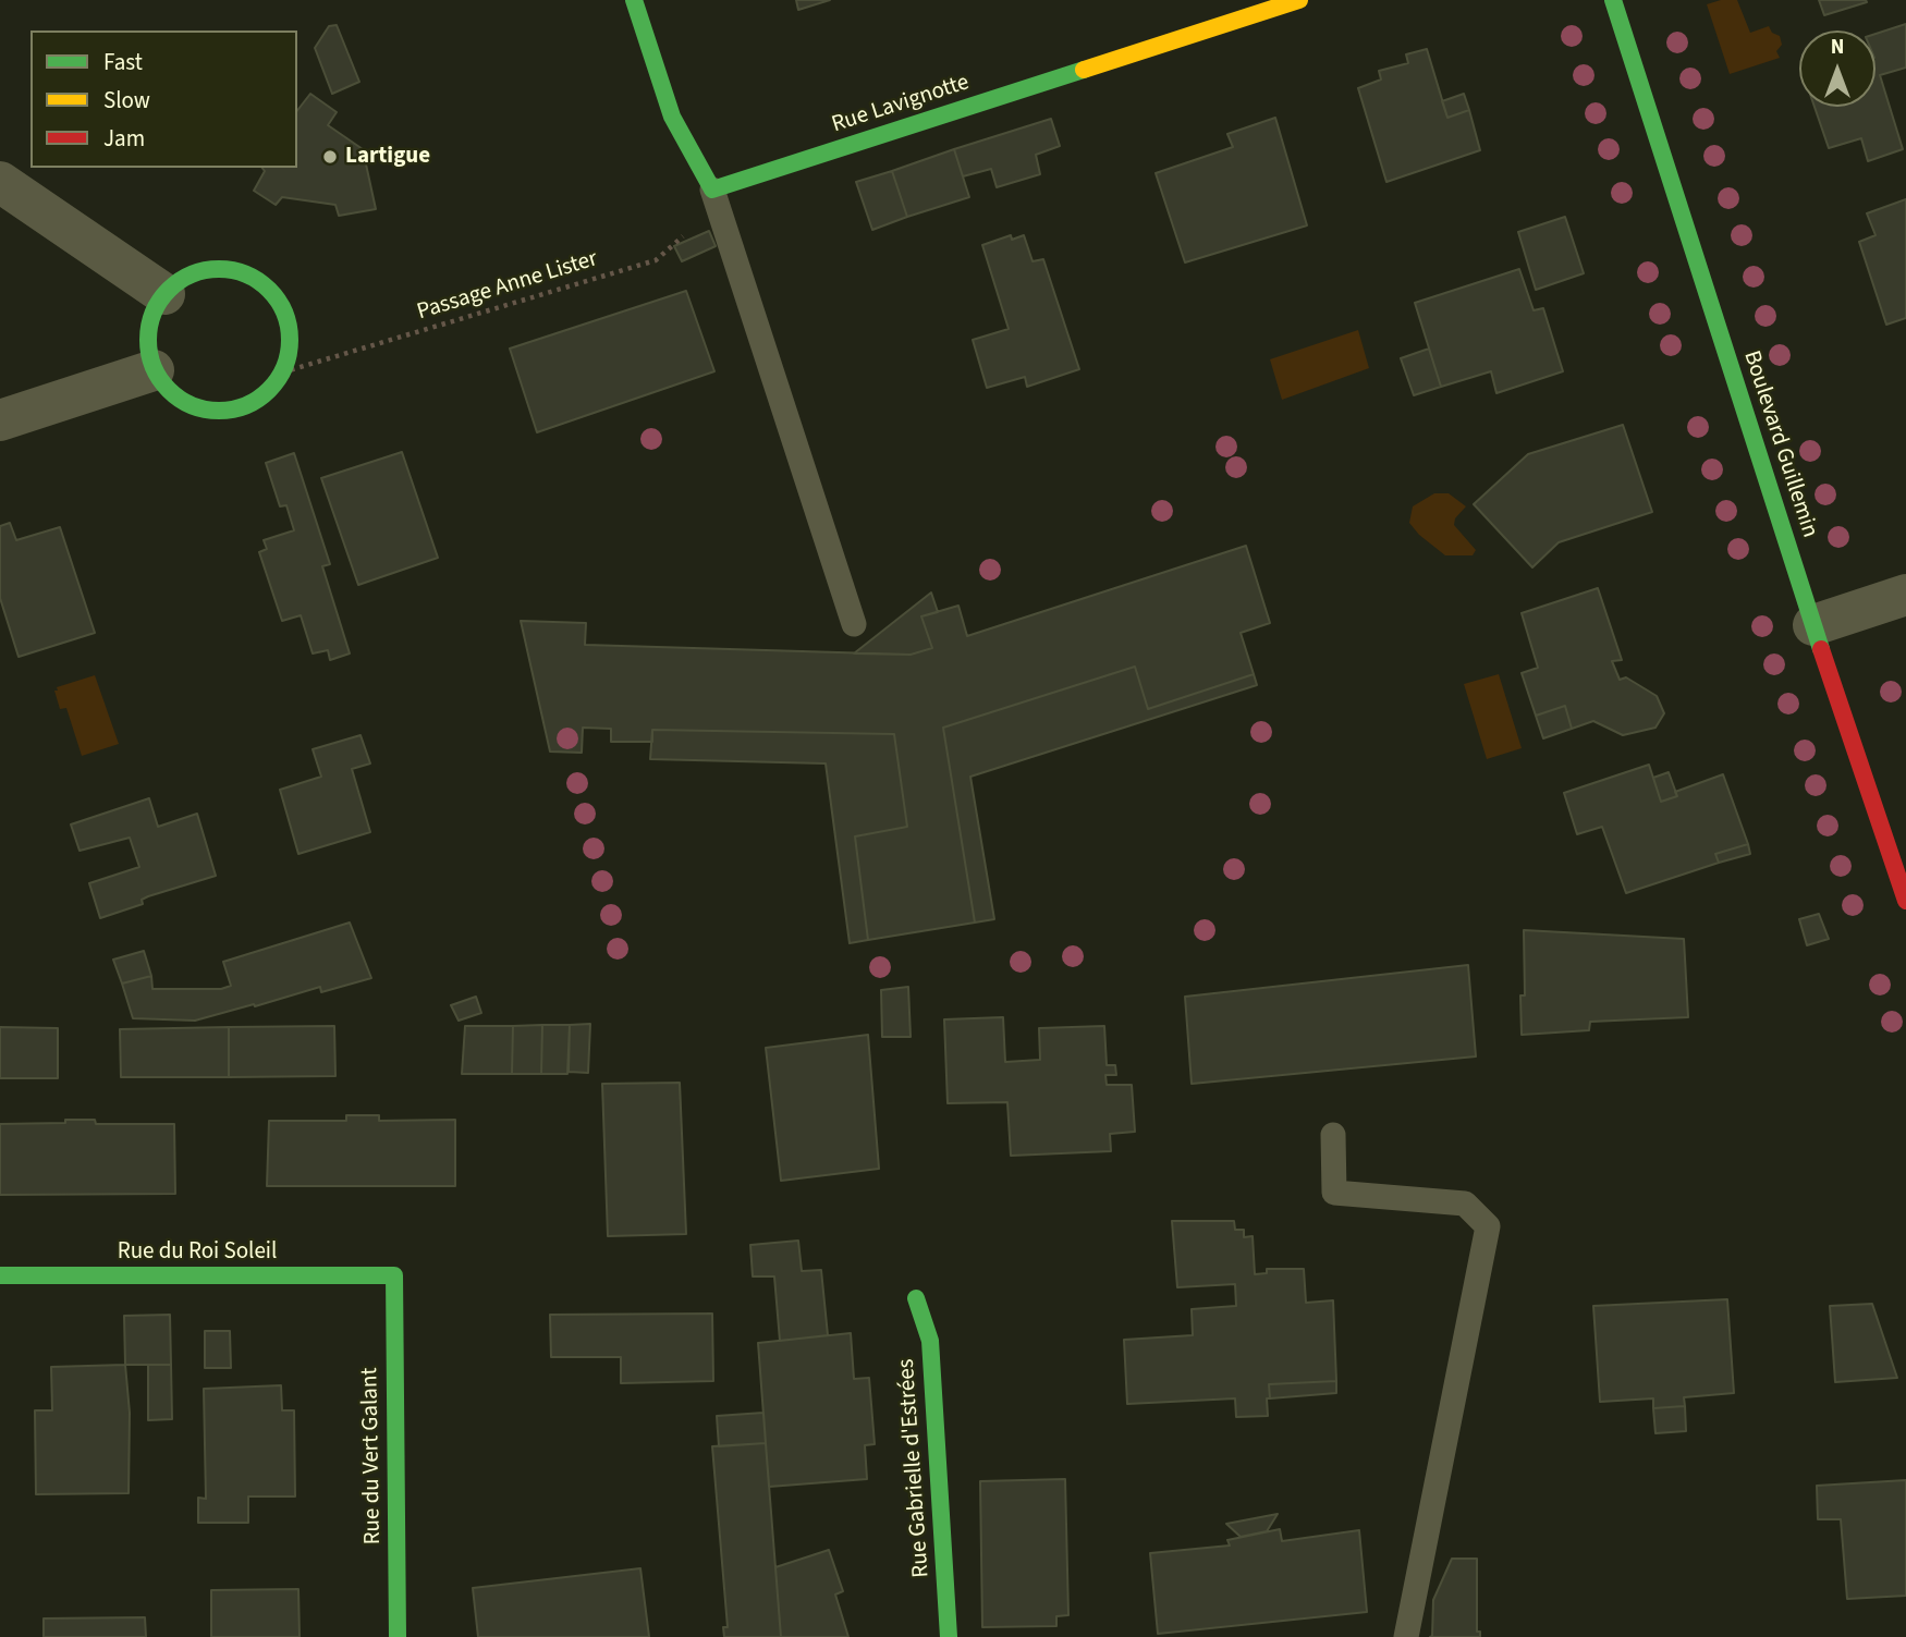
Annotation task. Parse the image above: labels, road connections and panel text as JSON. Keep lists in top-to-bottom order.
{
  "streets": {
    "street": [
      "Rue Lavignotte",
      "Boulevard Guillemin",
      "Rue du Roi Soleil",
      "Rue du Vert Galant",
      "Rue Gabrielle d'Estrées"
    ],
    "path": ["Passage Anne Lister"]
  },
  "crossings": [
    ["Rue Lavignotte", "Passage Anne Lister"],
    ["Rue du Roi Soleil", "Rue du Vert Galant"]
  ],
  "places": ["Lartigue"],
  "legend": ["Fast", "Slow", "Jam"],
  "north": "top"
}
